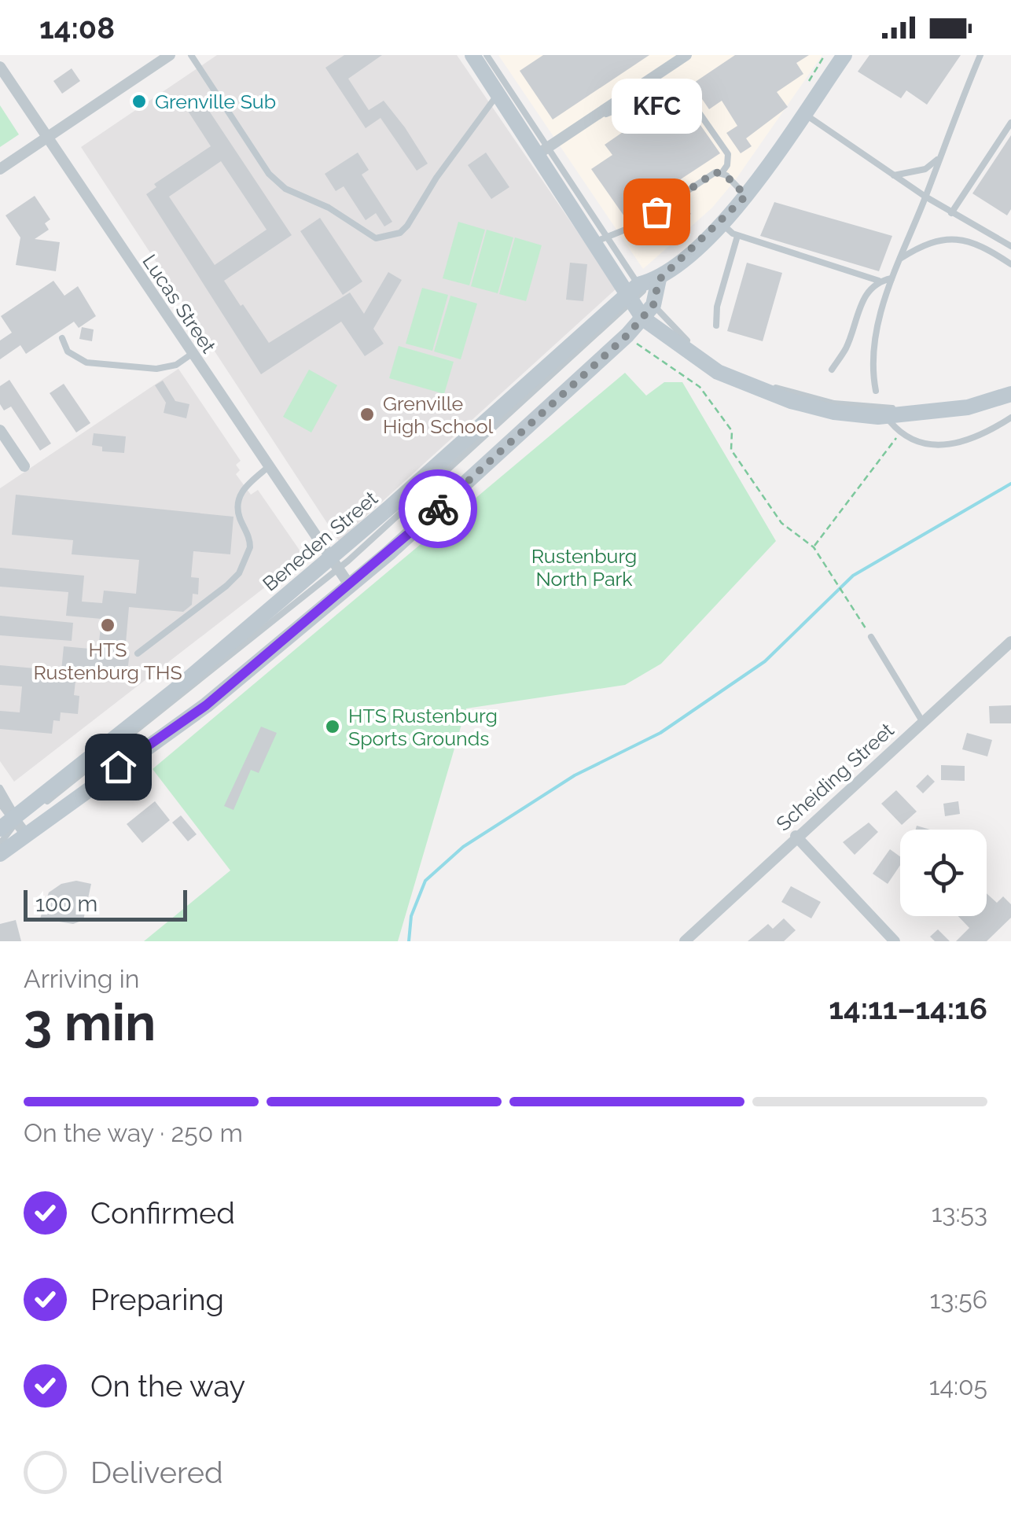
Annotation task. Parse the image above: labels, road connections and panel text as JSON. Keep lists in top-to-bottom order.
{
  "streets": {
    "main road": ["Beneden Street"],
    "street": ["Lucas Street", "Scheiding Street"]
  },
  "crossings": [
    ["Lucas Street", "Beneden Street"]
  ],
  "parks": ["Rustenburg North Park"],
  "places": [
    "Grenville Sub",
    "KFC",
    "Grenville High School",
    "HTS Rustenburg THS",
    "HTS Rustenburg Sports Grounds"
  ],
  "scale_bar": "100 m",
  "page": {
    "status": "14:08",
    "bubble": "KFC",
    "scale": "100 m",
    "heading": ["3 min", "Arriving in", "14:11–14:16"],
    "bar": "On the way · 250 m",
    "list": [
      ["Confirmed", "13:53"],
      ["Preparing", "13:56"],
      ["On the way", "14:05"],
      "Delivered"
    ]
  }
}
